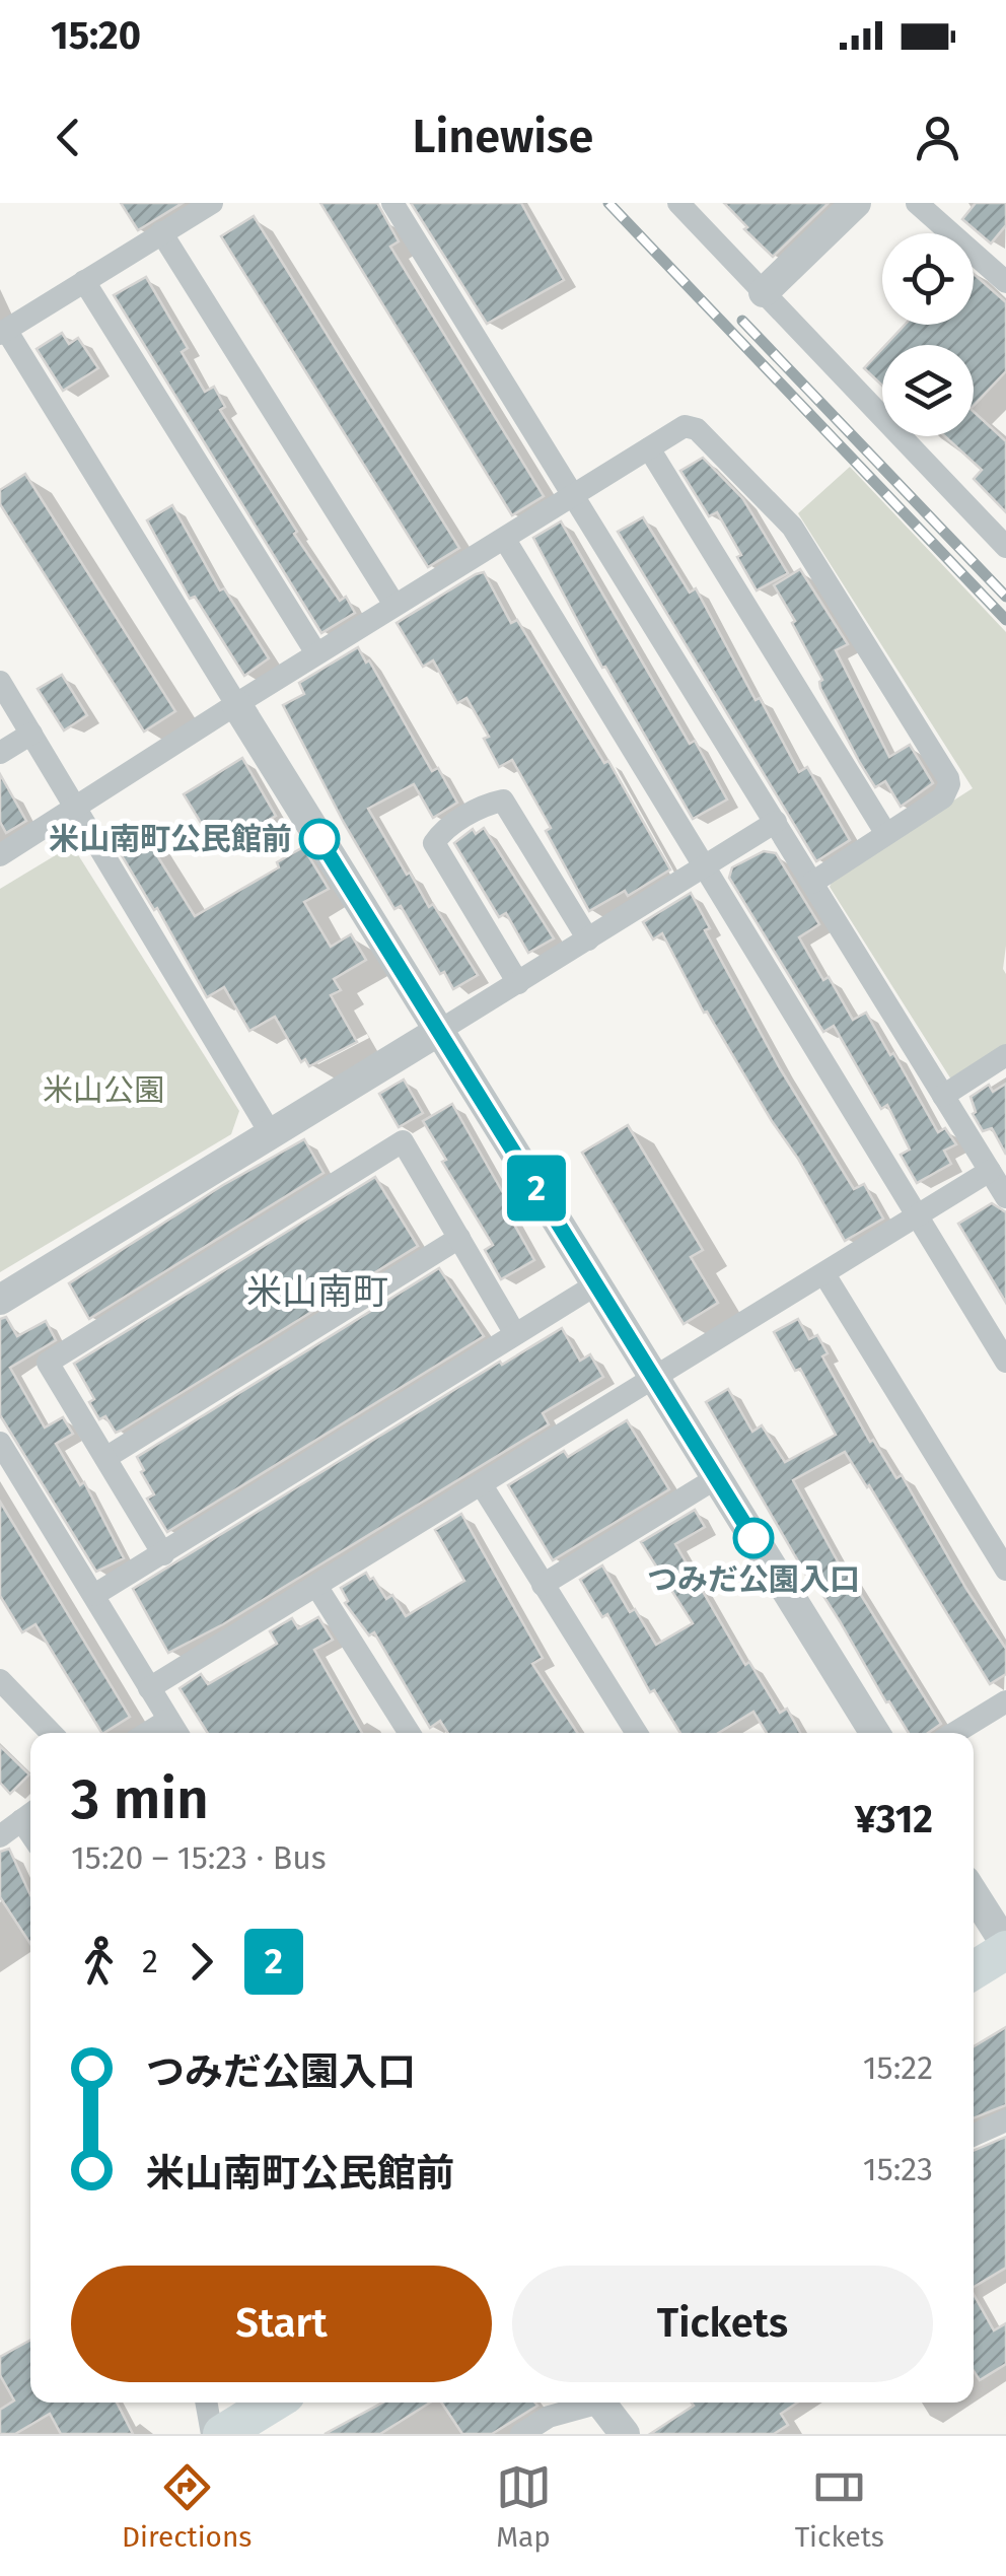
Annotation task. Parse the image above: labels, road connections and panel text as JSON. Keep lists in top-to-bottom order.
{
  "districts": ["米山南町"],
  "parks": ["米山公園"],
  "places": ["米山南町公民館前", "つみだ公園入口"],
  "lines": ["bus line 2"],
  "page": {
    "status": "15:20",
    "header": "Linewise",
    "on_map": "2",
    "heading": ["3 min", "15:20 – 15:23 · Bus", "¥312"],
    "legs": ["2", "2"],
    "list": [
      {
        "name": "つみだ公園入口",
        "value": "15:22"
      },
      {
        "name": "米山南町公民館前",
        "value": "15:23"
      }
    ],
    "buttons": ["Start", "Tickets"],
    "tabs": ["Directions", "Map", "Tickets"]
  }
}
